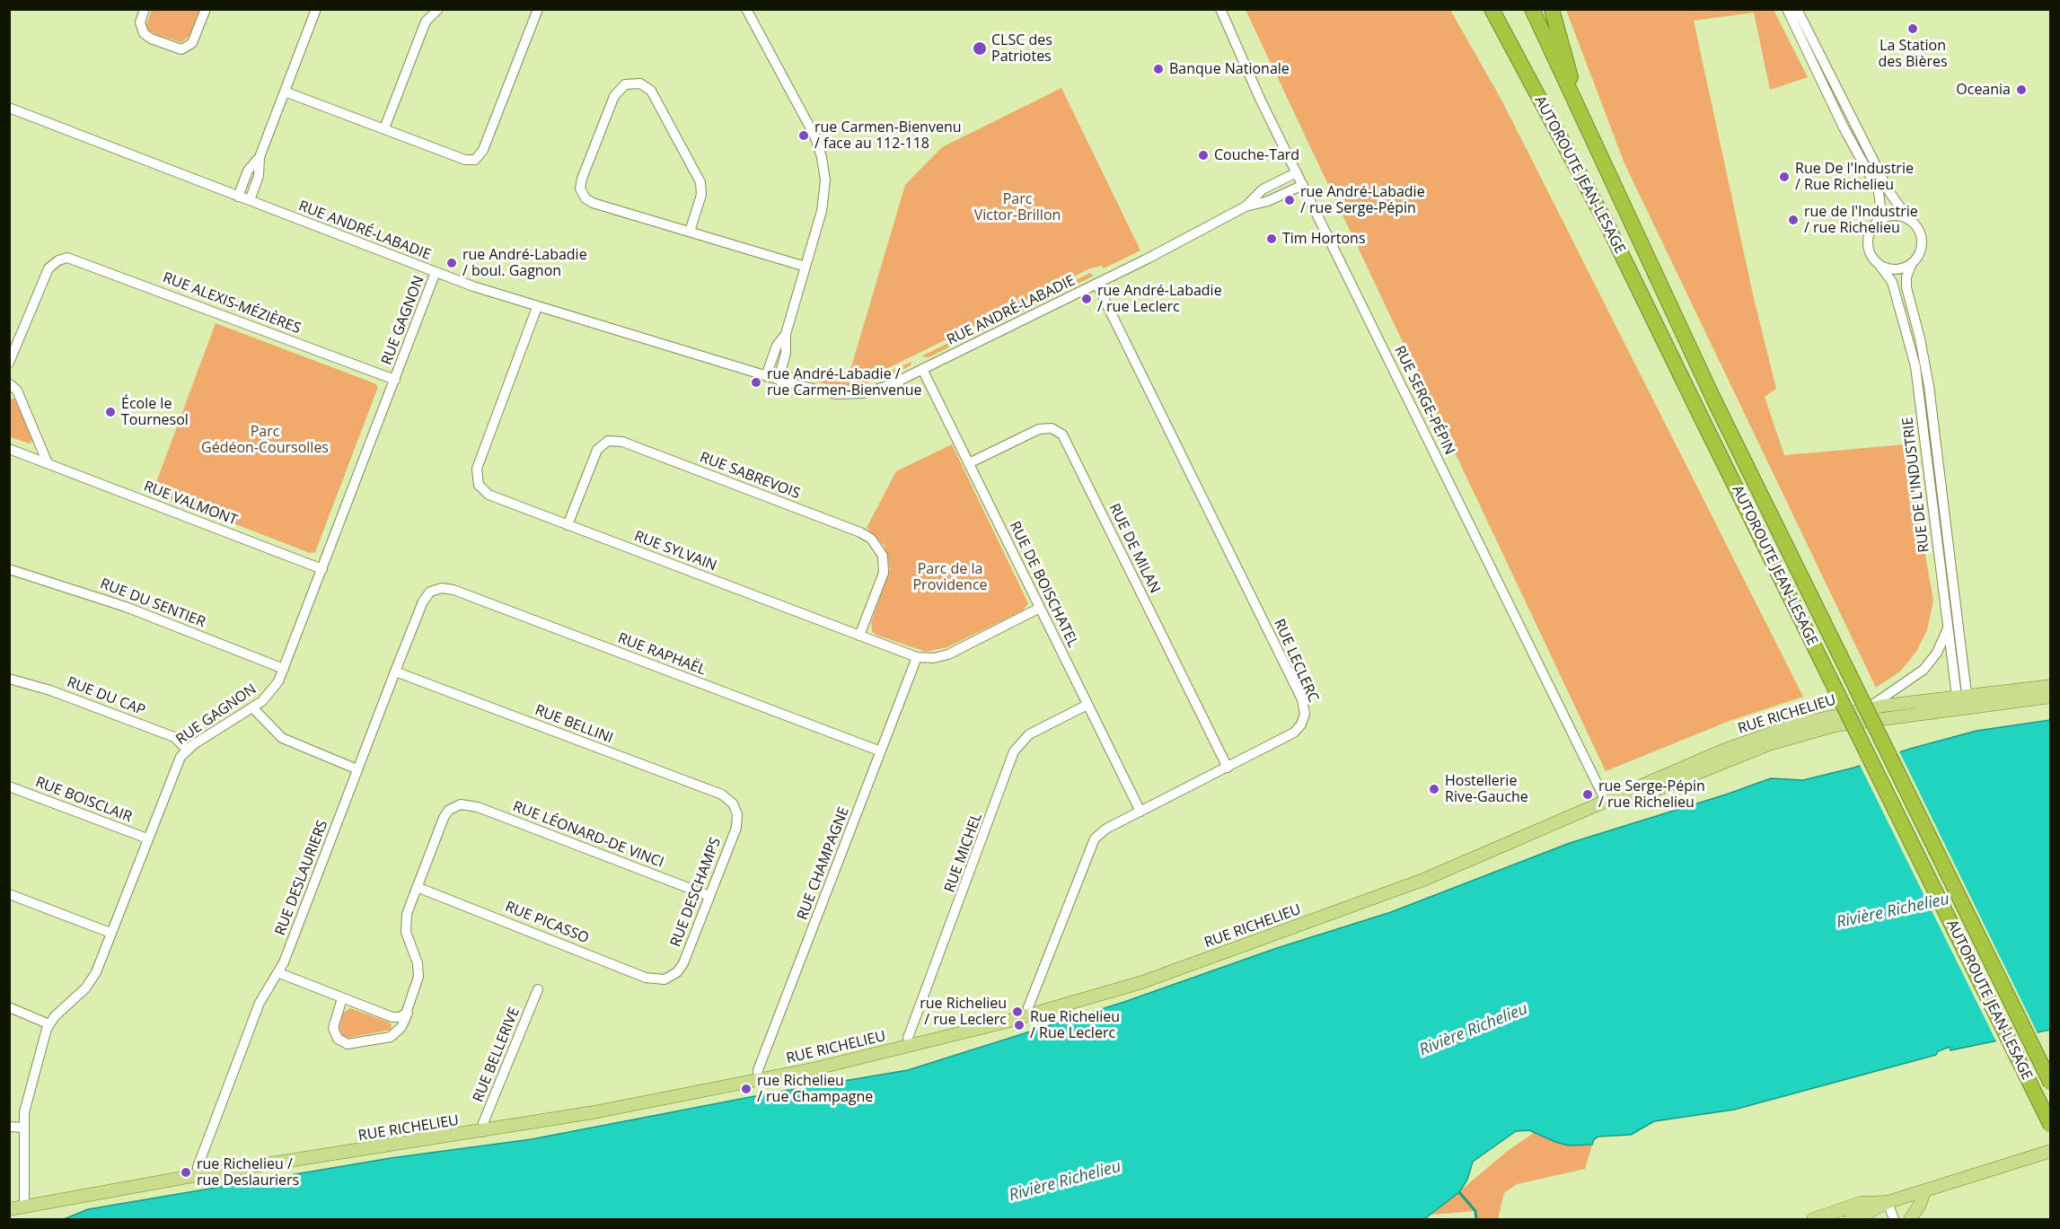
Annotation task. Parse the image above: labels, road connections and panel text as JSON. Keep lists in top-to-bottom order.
{
  "streets": {
    "highway": ["AUTOROUTE JEAN-LESAGE"],
    "main road": ["RUE RICHELIEU"],
    "street": [
      "RUE ANDRÉ-LABADIE",
      "RUE ALEXIS-MÉZIÈRES",
      "RUE GAGNON",
      "RUE SERGE-PÉPIN",
      "RUE SABREVOIS",
      "RUE DE L'INDUSTRIE",
      "RUE VALMONT",
      "RUE DE MILAN",
      "RUE SYLVAIN",
      "RUE DE BOISCHATEL",
      "RUE DU SENTIER",
      "RUE RAPHAËL",
      "RUE LECLERC",
      "RUE DU CAP",
      "RUE BELLINI",
      "RUE BOISCLAIR",
      "RUE LÉONARD-DE VINCI",
      "RUE MICHEL",
      "RUE CHAMPAGNE",
      "RUE DESLAURIERS",
      "RUE DESCHAMPS",
      "RUE PICASSO",
      "RUE BELLERIVE"
    ]
  },
  "crossings": [
    ["RUE ANDRÉ-LABADIE", "RUE GAGNON"],
    ["RUE ANDRÉ-LABADIE", "RUE SERGE-PÉPIN"],
    ["RUE ANDRÉ-LABADIE", "RUE SYLVAIN"],
    ["RUE ANDRÉ-LABADIE", "RUE DE BOISCHATEL"],
    ["RUE ANDRÉ-LABADIE", "RUE LECLERC"],
    ["RUE ALEXIS-MÉZIÈRES", "RUE GAGNON"],
    ["RUE GAGNON", "RUE VALMONT"],
    ["RUE GAGNON", "RUE DU SENTIER"],
    ["RUE GAGNON", "RUE DU CAP"],
    ["RUE GAGNON", "RUE RICHELIEU"],
    ["RUE GAGNON", "RUE BOISCLAIR"],
    ["RUE SERGE-PÉPIN", "RUE RICHELIEU"],
    ["RUE SABREVOIS", "RUE SYLVAIN"],
    ["RUE DE L'INDUSTRIE", "RUE RICHELIEU"],
    ["RUE DE MILAN", "RUE DE BOISCHATEL"],
    ["RUE DE MILAN", "RUE LECLERC"],
    ["RUE SYLVAIN", "RUE DE BOISCHATEL"],
    ["RUE SYLVAIN", "RUE CHAMPAGNE"],
    ["RUE DE BOISCHATEL", "RUE LECLERC"],
    ["RUE DE BOISCHATEL", "RUE MICHEL"],
    ["RUE RAPHAËL", "RUE CHAMPAGNE"],
    ["RUE RAPHAËL", "RUE DESLAURIERS"],
    ["RUE LECLERC", "RUE RICHELIEU"],
    ["RUE RICHELIEU", "RUE MICHEL"],
    ["RUE RICHELIEU", "RUE CHAMPAGNE"],
    ["RUE RICHELIEU", "RUE DESLAURIERS"],
    ["RUE RICHELIEU", "RUE BELLERIVE"],
    ["RUE BELLINI", "RUE DESLAURIERS"],
    ["RUE BELLINI", "RUE DESCHAMPS"],
    ["RUE LÉONARD-DE VINCI", "RUE DESCHAMPS"],
    ["RUE LÉONARD-DE VINCI", "RUE PICASSO"],
    ["RUE DESCHAMPS", "RUE PICASSO"]
  ],
  "water": ["Rivière Richelieu"],
  "parks": ["Parc Victor-Brillon", "Parc Gédéon-Coursolles", "Parc de la Providence"],
  "places": [
    "La Station des Bières",
    "CLSC des Patriotes",
    "Banque Nationale",
    "Oceania",
    "rue Carmen-Bienvenu / face au 112-118",
    "Couche-Tard",
    "Rue De l'Industrie / Rue Richelieu",
    "rue André-Labadie / rue Serge-Pépin",
    "rue de l'Industrie / rue Richelieu",
    "Tim Hortons",
    "rue André-Labadie / boul. Gagnon",
    "rue André-Labadie / rue Leclerc",
    "rue André-Labadie / rue Carmen-Bienvenue",
    "École le Tournesol",
    "Hostellerie Rive-Gauche",
    "rue Serge-Pépin / rue Richelieu",
    "rue Richelieu / rue Leclerc",
    "Rue Richelieu / Rue Leclerc",
    "rue Richelieu / rue Champagne",
    "rue Richelieu / rue Deslauriers"
  ]
}
